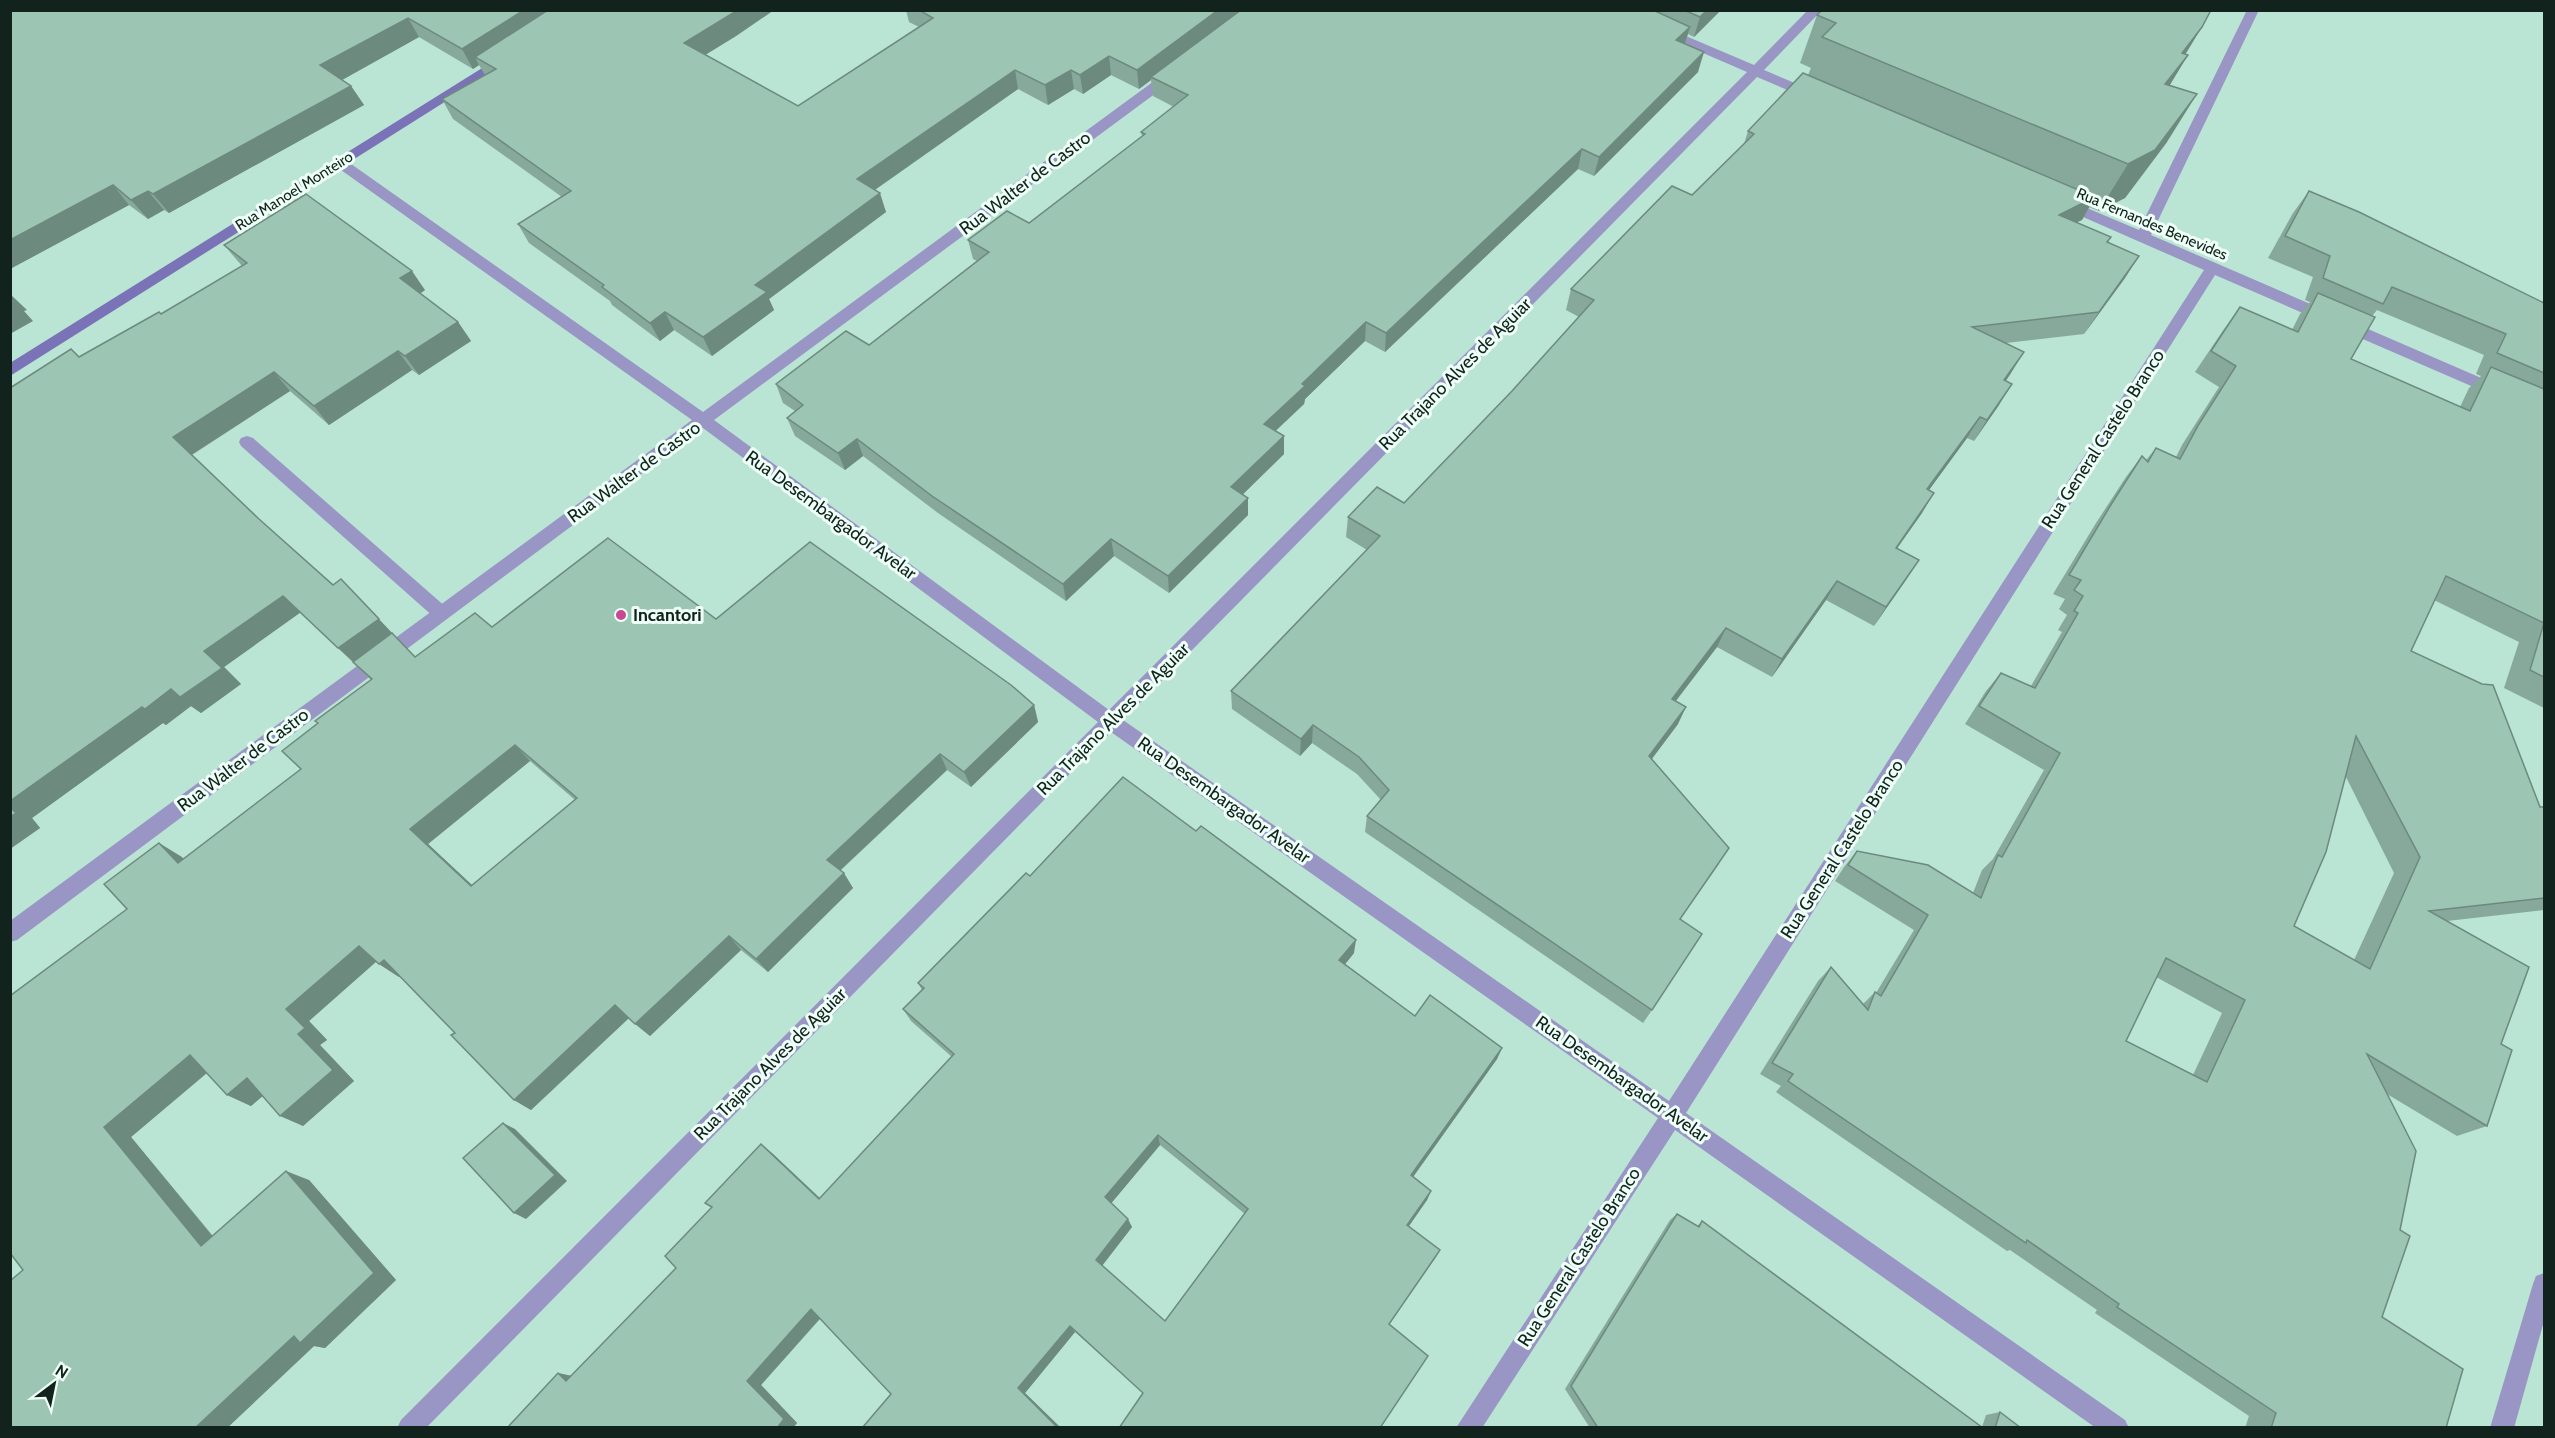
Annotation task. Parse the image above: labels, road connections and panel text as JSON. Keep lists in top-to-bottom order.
{
  "streets": {
    "street": [
      "Rua Walter de Castro",
      "Rua Manoel Monteiro",
      "Rua Fernandes Benevides",
      "Rua Trajano Alves de Aguiar",
      "Rua General Castelo Branco",
      "Rua Desembargador Avelar"
    ]
  },
  "crossings": [
    ["Rua Walter de Castro", "Rua Desembargador Avelar"],
    ["Rua Manoel Monteiro", "Rua Desembargador Avelar"],
    ["Rua Fernandes Benevides", "Rua General Castelo Branco"],
    ["Rua Trajano Alves de Aguiar", "Rua Desembargador Avelar"],
    ["Rua General Castelo Branco", "Rua Desembargador Avelar"]
  ],
  "places": ["Incantori"],
  "north": "top right"
}
